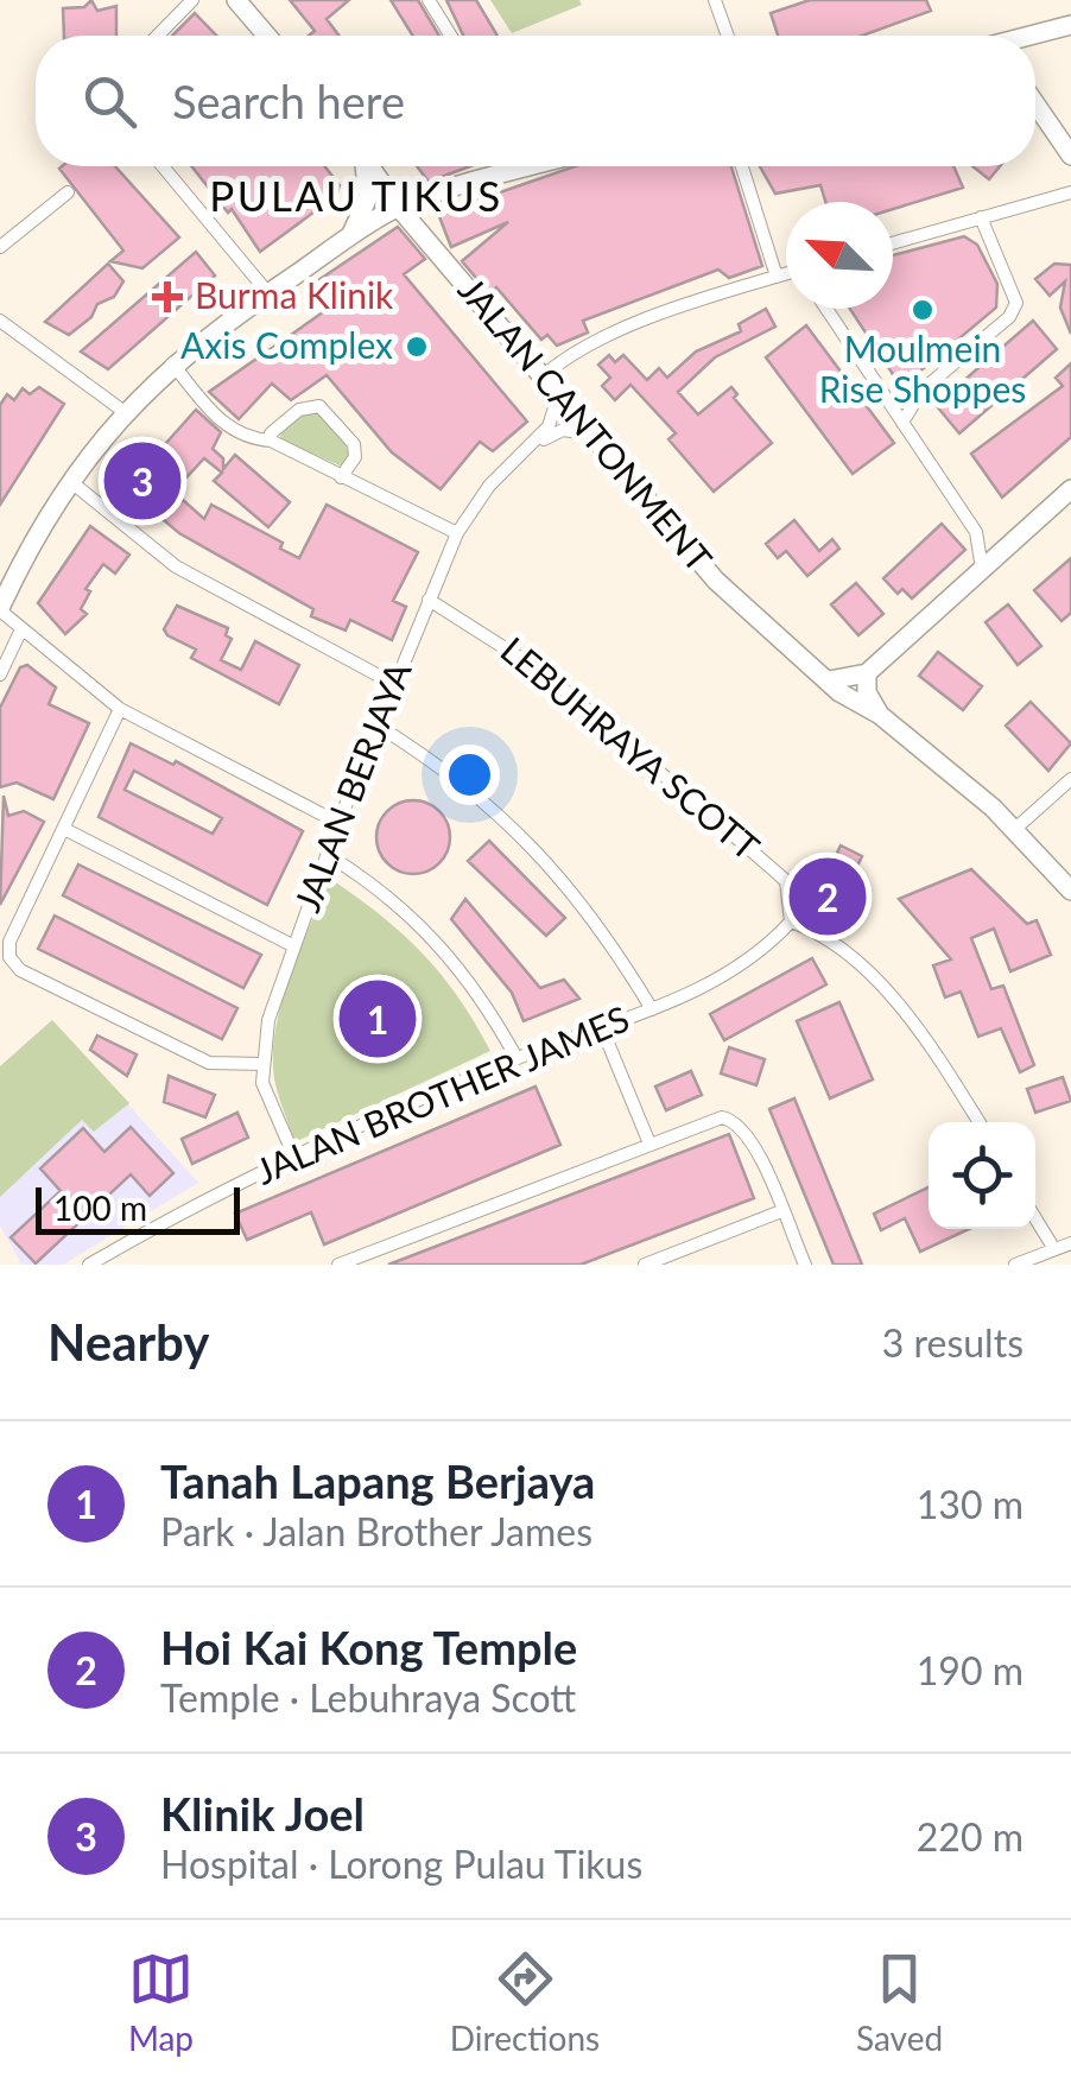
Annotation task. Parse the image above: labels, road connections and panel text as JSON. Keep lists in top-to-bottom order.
{
  "streets": {
    "main road": ["JALAN CANTONMENT"],
    "street": ["LEBUHRAYA SCOTT", "JALAN BERJAYA", "JALAN BROTHER JAMES"]
  },
  "crossings": [
    ["JALAN CANTONMENT", "JALAN BERJAYA"],
    ["LEBUHRAYA SCOTT", "JALAN BERJAYA"],
    ["LEBUHRAYA SCOTT", "JALAN BROTHER JAMES"],
    ["JALAN BERJAYA", "JALAN BROTHER JAMES"]
  ],
  "districts": ["PULAU TIKUS"],
  "places": {
    "health": ["Burma Klinik"],
    "other": ["Moulmein Rise Shoppes", "Axis Complex"]
  },
  "scale_bar": "100 m",
  "north": "top left",
  "page": {
    "search": "Search here",
    "pins": ["3", "2", "1"],
    "scale": "100 m",
    "heading": ["Nearby", "3 results"],
    "list": [
      {
        "mark": "1",
        "name": "Tanah Lapang Berjaya",
        "note": "Park · Jalan Brother James",
        "value": "130 m"
      },
      {
        "mark": "2",
        "name": "Hoi Kai Kong Temple",
        "note": "Temple · Lebuhraya Scott",
        "value": "190 m"
      },
      {
        "mark": "3",
        "name": "Klinik Joel",
        "note": "Hospital · Lorong Pulau Tikus",
        "value": "220 m"
      }
    ],
    "nav": ["Map", "Directions", "Saved"]
  }
}
